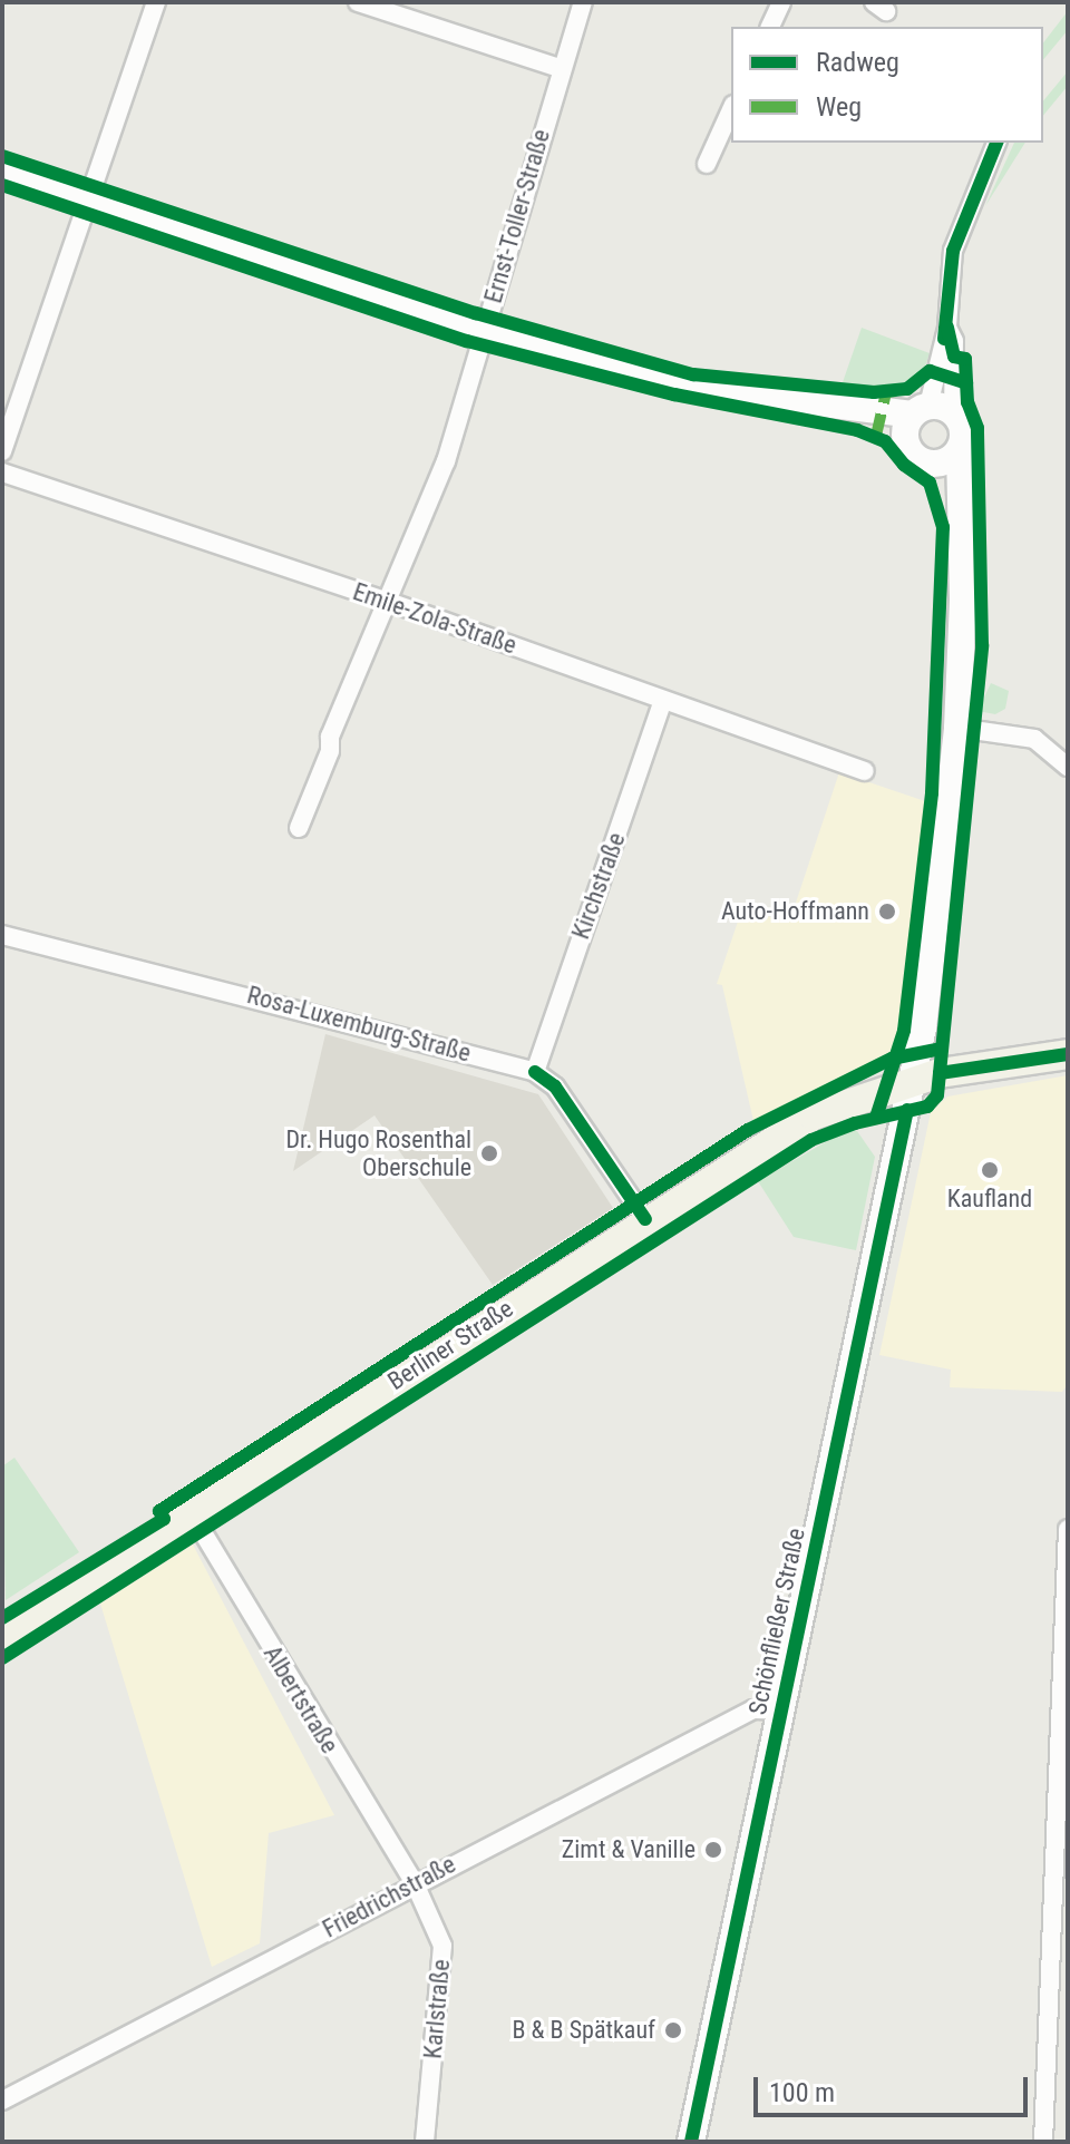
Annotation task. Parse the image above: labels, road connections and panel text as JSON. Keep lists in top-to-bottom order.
{
  "streets": {
    "main road": ["Berliner Straße", "Schönfließer Straße"],
    "street": [
      "Ernst-Toller-Straße",
      "Emile-Zola-Straße",
      "Kirchstraße",
      "Rosa-Luxemburg-Straße",
      "Albertstraße",
      "Friedrichstraße",
      "Karlstraße"
    ]
  },
  "crossings": [
    ["Ernst-Toller-Straße", "Emile-Zola-Straße"],
    ["Emile-Zola-Straße", "Kirchstraße"],
    ["Kirchstraße", "Rosa-Luxemburg-Straße"],
    ["Berliner Straße", "Schönfließer Straße"],
    ["Berliner Straße", "Albertstraße"],
    ["Schönfließer Straße", "Friedrichstraße"],
    ["Albertstraße", "Friedrichstraße"],
    ["Albertstraße", "Karlstraße"],
    ["Friedrichstraße", "Karlstraße"]
  ],
  "places": [
    "Auto-Hoffmann",
    "Dr. Hugo Rosenthal Oberschule",
    "Kaufland",
    "Zimt & Vanille",
    "B & B Spätkauf"
  ],
  "legend": ["Radweg", "Weg"],
  "scale_bar": "100 m"
}
